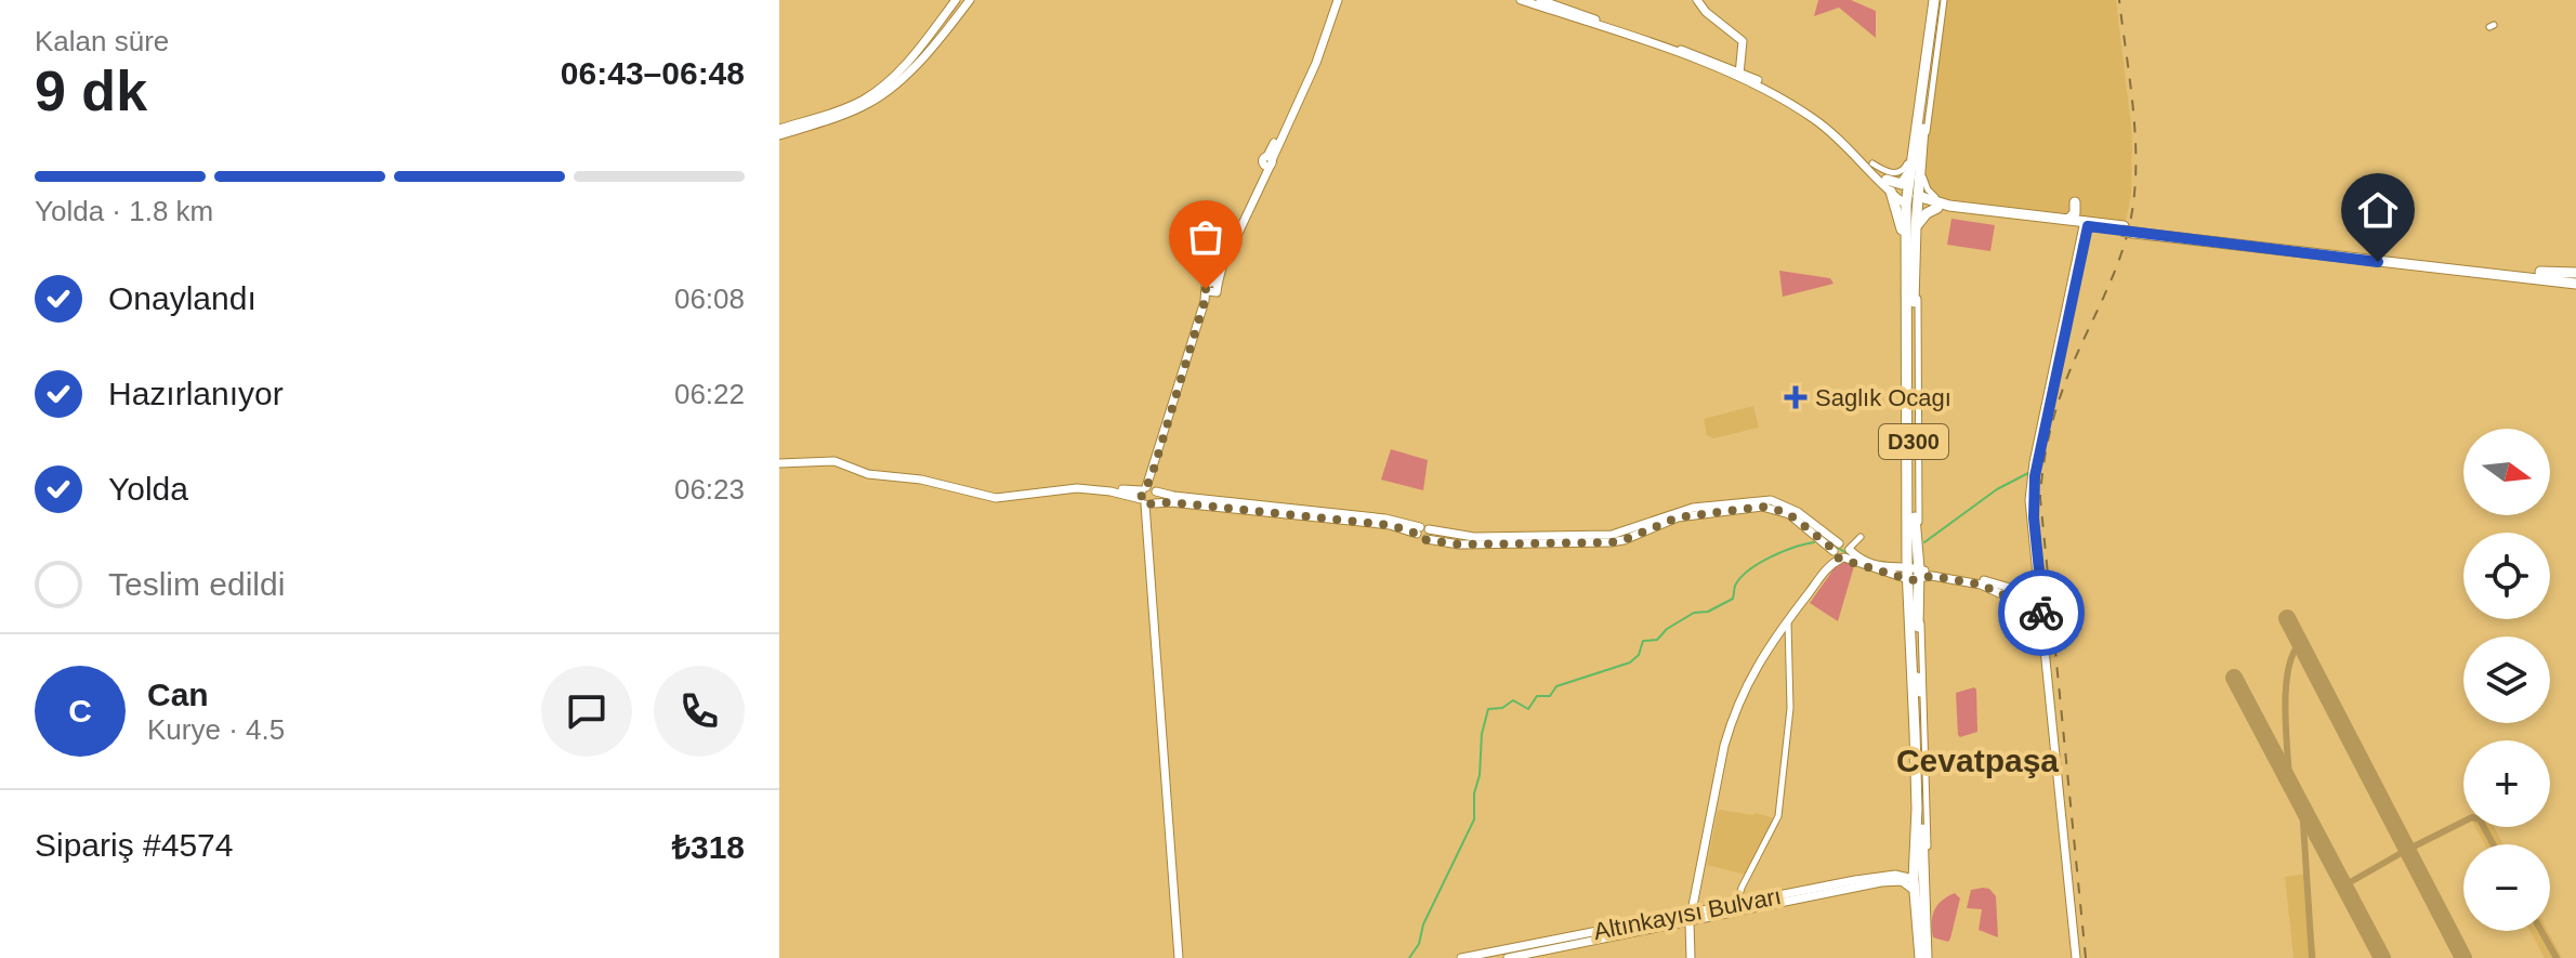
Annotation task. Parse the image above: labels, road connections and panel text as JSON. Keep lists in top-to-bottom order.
{
  "streets": {
    "highway": ["D300"],
    "main road": ["Altınkayısı Bulvarı"]
  },
  "crossings": [
    ["D300", "Altınkayısı Bulvarı"]
  ],
  "districts": ["Cevatpaşa"],
  "places": {
    "health": ["Saglık Ocagı"]
  },
  "north": "right",
  "page": {
    "heading": ["9 dk", "Kalan süre", "06:43–06:48"],
    "panel": [
      "Can",
      "Kurye · 4.5",
      "Sipariş #4574",
      "₺318"
    ],
    "bar": "Yolda · 1.8 km",
    "list": [
      ["Onaylandı", "06:08"],
      ["Hazırlanıyor", "06:22"],
      ["Yolda", "06:23"],
      "Teslim edildi"
    ],
    "map_buttons": ["+", "−"],
    "round": "C"
  }
}
